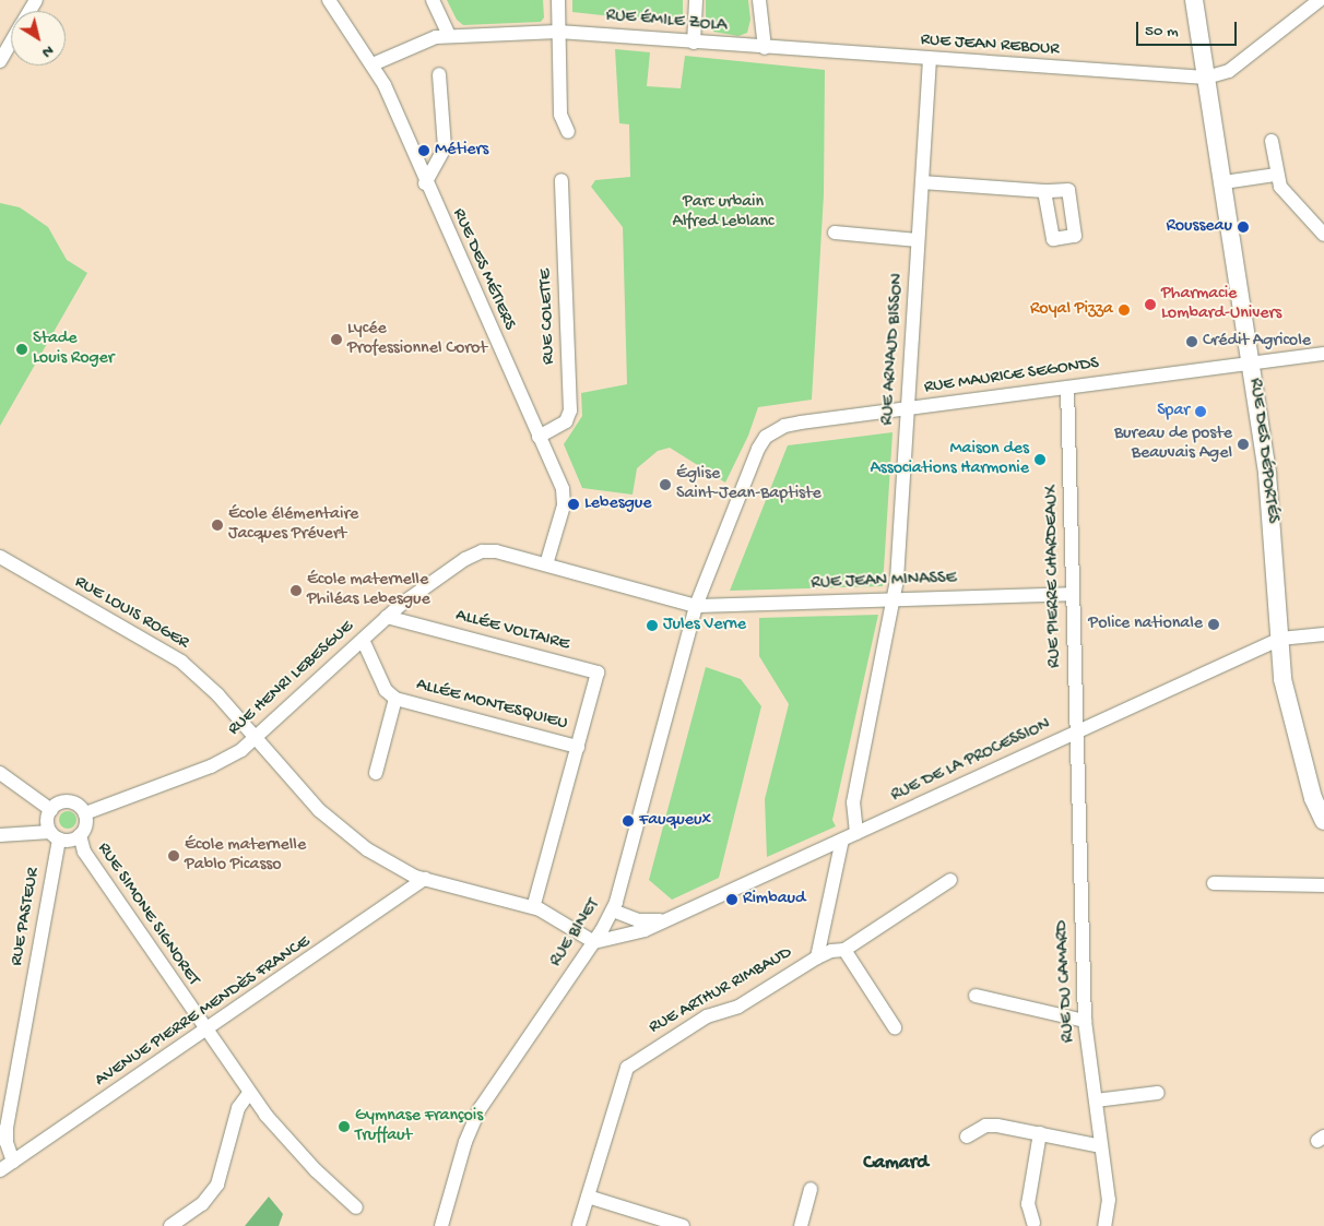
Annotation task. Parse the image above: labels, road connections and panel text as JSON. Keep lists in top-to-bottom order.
{
  "streets": {
    "street": [
      "RUE ÉMILE ZOLA",
      "RUE JEAN REBOUR",
      "RUE DES MÉTIERS",
      "RUE COLETTE",
      "RUE ARNAUD BISSON",
      "RUE MAURICE SEGONDS",
      "RUE DES DÉPORTÉS",
      "RUE PIERRE CHARDEAUX",
      "RUE JEAN MINASSE",
      "RUE LOUIS ROGER",
      "ALLÉE VOLTAIRE",
      "RUE HENRI LEBESGUE",
      "ALLÉE MONTESQUIEU",
      "RUE DE LA PROCESSION",
      "RUE SIMONE SIGNORET",
      "RUE PASTEUR",
      "RUE BINET",
      "RUE DU CAMARD",
      "RUE ARTHUR RIMBAUD",
      "AVENUE PIERRE MENDÈS FRANCE"
    ]
  },
  "crossings": [
    ["RUE ÉMILE ZOLA", "RUE JEAN REBOUR"],
    ["RUE ÉMILE ZOLA", "RUE DES MÉTIERS"],
    ["RUE JEAN REBOUR", "RUE ARNAUD BISSON"],
    ["RUE JEAN REBOUR", "RUE DES DÉPORTÉS"],
    ["RUE DES MÉTIERS", "RUE COLETTE"],
    ["RUE DES MÉTIERS", "RUE HENRI LEBESGUE"],
    ["RUE ARNAUD BISSON", "RUE MAURICE SEGONDS"],
    ["RUE ARNAUD BISSON", "RUE JEAN MINASSE"],
    ["RUE ARNAUD BISSON", "RUE DE LA PROCESSION"],
    ["RUE MAURICE SEGONDS", "RUE DES DÉPORTÉS"],
    ["RUE MAURICE SEGONDS", "RUE PIERRE CHARDEAUX"],
    ["RUE MAURICE SEGONDS", "RUE JEAN MINASSE"],
    ["RUE MAURICE SEGONDS", "RUE HENRI LEBESGUE"],
    ["RUE MAURICE SEGONDS", "RUE BINET"],
    ["RUE DES DÉPORTÉS", "RUE DE LA PROCESSION"],
    ["RUE PIERRE CHARDEAUX", "RUE JEAN MINASSE"],
    ["RUE PIERRE CHARDEAUX", "RUE DE LA PROCESSION"],
    ["RUE PIERRE CHARDEAUX", "RUE DU CAMARD"],
    ["RUE JEAN MINASSE", "RUE HENRI LEBESGUE"],
    ["RUE JEAN MINASSE", "RUE BINET"],
    ["RUE LOUIS ROGER", "RUE HENRI LEBESGUE"],
    ["RUE LOUIS ROGER", "RUE DE LA PROCESSION"],
    ["RUE LOUIS ROGER", "RUE BINET"],
    ["RUE LOUIS ROGER", "AVENUE PIERRE MENDÈS FRANCE"],
    ["ALLÉE VOLTAIRE", "RUE HENRI LEBESGUE"],
    ["ALLÉE VOLTAIRE", "ALLÉE MONTESQUIEU"],
    ["RUE HENRI LEBESGUE", "ALLÉE MONTESQUIEU"],
    ["RUE HENRI LEBESGUE", "RUE SIMONE SIGNORET"],
    ["RUE HENRI LEBESGUE", "RUE PASTEUR"],
    ["RUE HENRI LEBESGUE", "RUE BINET"],
    ["RUE DE LA PROCESSION", "RUE BINET"],
    ["RUE DE LA PROCESSION", "RUE DU CAMARD"],
    ["RUE DE LA PROCESSION", "RUE ARTHUR RIMBAUD"],
    ["RUE SIMONE SIGNORET", "RUE PASTEUR"],
    ["RUE SIMONE SIGNORET", "AVENUE PIERRE MENDÈS FRANCE"],
    ["RUE PASTEUR", "AVENUE PIERRE MENDÈS FRANCE"]
  ],
  "districts": ["Camard"],
  "parks": ["Parc urbain Alfred Leblanc"],
  "places": [
    "Métiers",
    "Rousseau",
    "Pharmacie Lombard-Univers",
    "Royal Pizza",
    "Lycée Professionnel Corot",
    "Crédit Agricole",
    "Stade Louis Roger",
    "Spar",
    "Bureau de poste Beauvais Agel",
    "Maison des Associations Harmonie",
    "Église Saint-Jean-Baptiste",
    "Lebesgue",
    "École élémentaire Jacques Prévert",
    "École maternelle Philéas Lebesgue",
    "Police nationale",
    "Jules Verne",
    "Fauqueux",
    "École maternelle Pablo Picasso",
    "Rimbaud",
    "Gymnase François Truffaut"
  ],
  "scale_bar": "50 m",
  "north": "bottom right"
}
